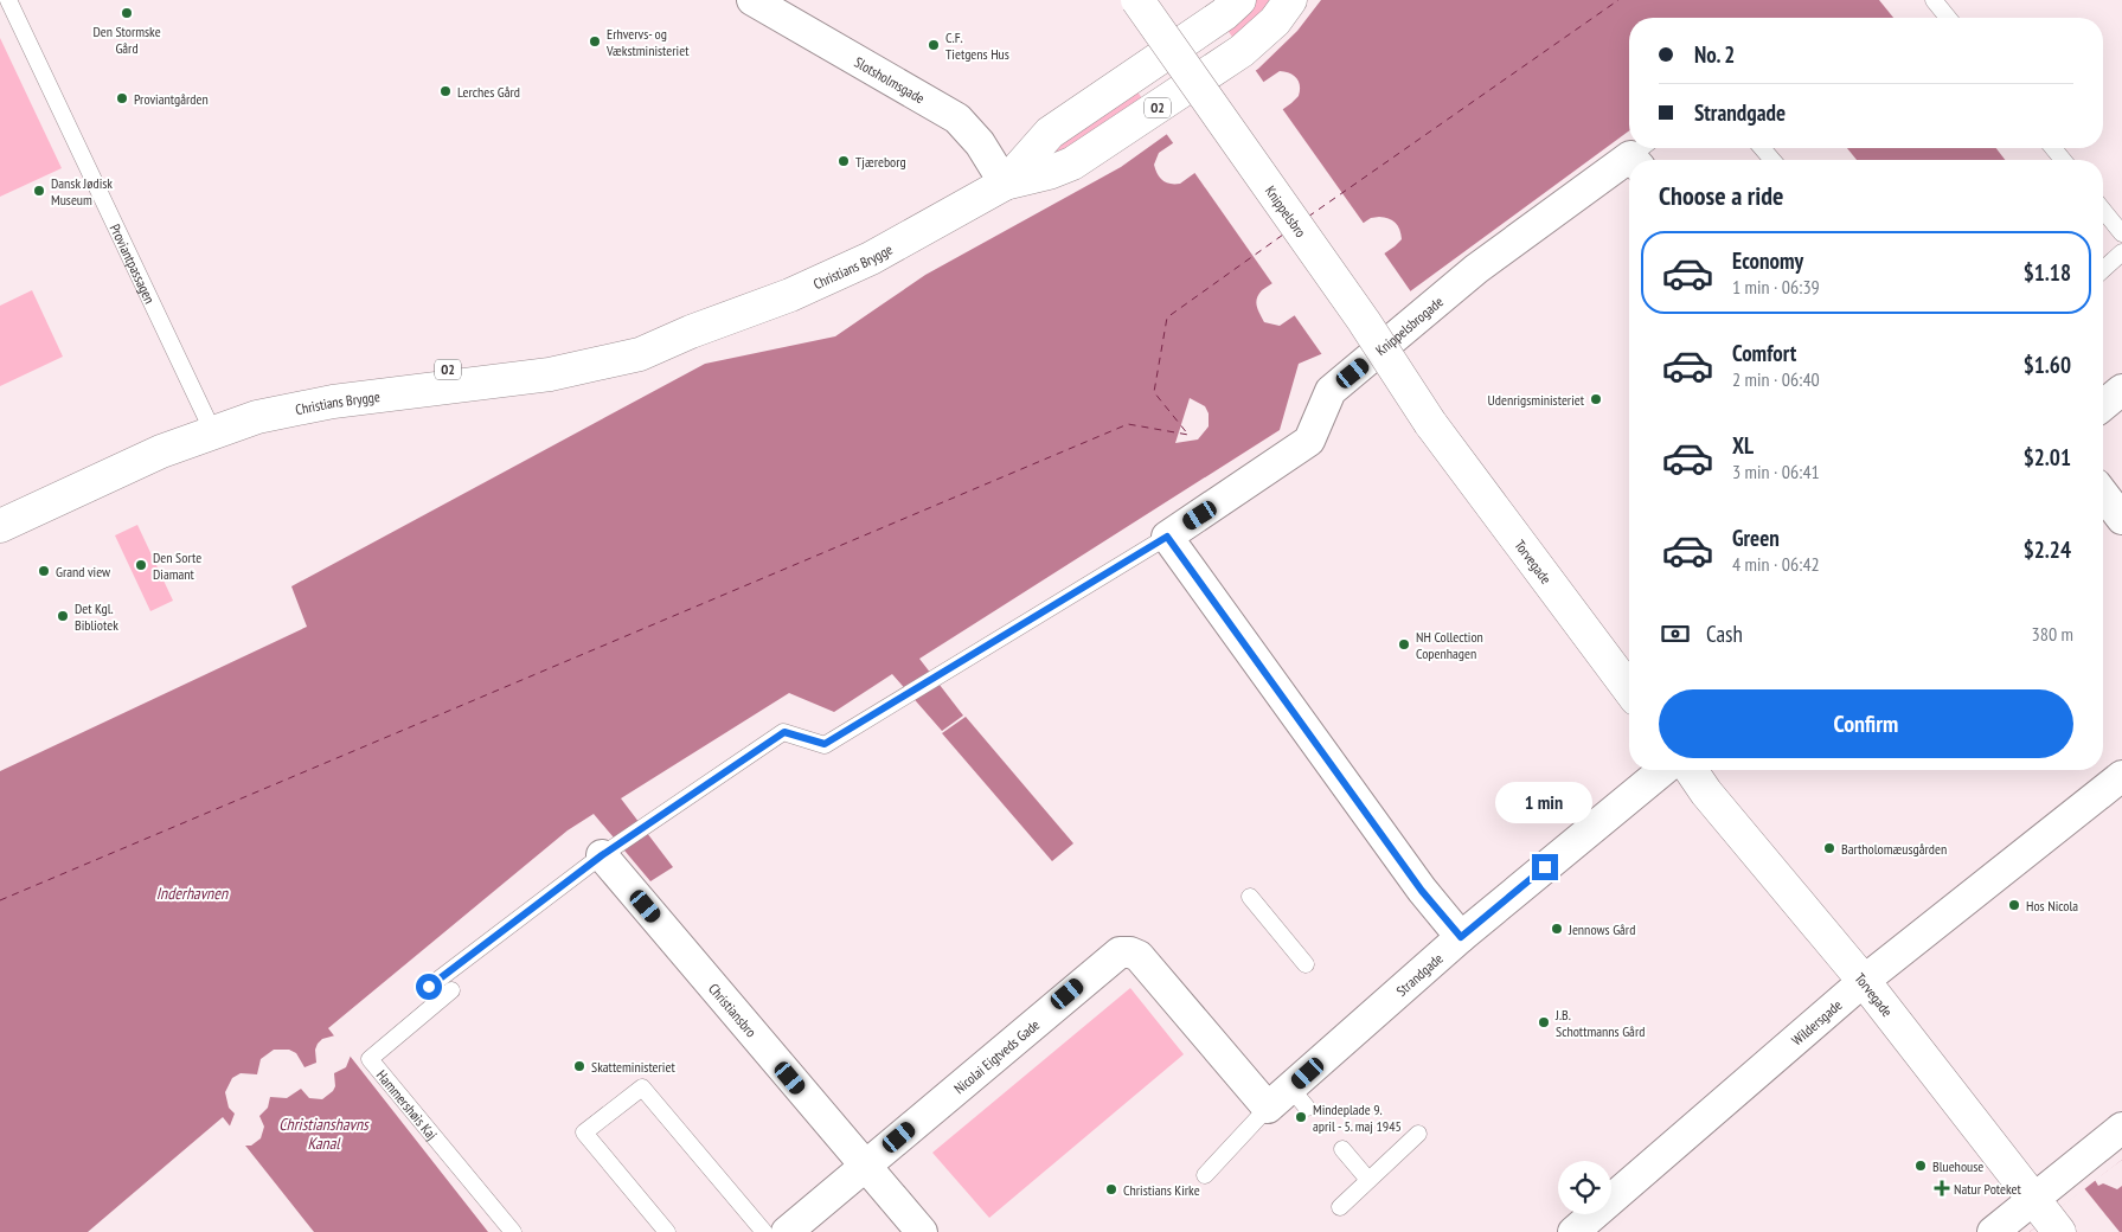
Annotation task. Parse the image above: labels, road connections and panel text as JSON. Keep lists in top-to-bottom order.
{
  "streets": {
    "main road": [
      "O2",
      "Knippelsbro",
      "Christians Brygge",
      "Torvegade"
    ],
    "street": [
      "Slotsholmsgade",
      "Knippelsbrogade",
      "Strandgade",
      "Christiansbro",
      "Wildersgade",
      "Nicolai Eigtveds Gade"
    ],
    "lane": ["Proviantpassagen", "Hammershøis Kaj"]
  },
  "crossings": [
    ["Slotsholmsgade", "Christians Brygge"],
    ["Knippelsbro", "Torvegade"],
    ["Proviantpassagen", "Christians Brygge"],
    ["Knippelsbrogade", "Christiansbro"],
    ["Torvegade", "Wildersgade"],
    ["Strandgade", "Nicolai Eigtveds Gade"],
    ["Christiansbro", "Nicolai Eigtveds Gade"]
  ],
  "water": ["Inderhavnen", "Christianshavns Kanal"],
  "places": {
    "other": [
      "Den Stormske Gård",
      "Erhvervs- og Vækstministeriet",
      "C.F. Tietgens Hus",
      "Lerches Gård",
      "Proviantgården",
      "Tjæreborg",
      "Dansk Jødisk Museum",
      "Udenrigsministeriet",
      "Den Sorte Diamant",
      "Grand view",
      "Det Kgl. Bibliotek",
      "NH Collection Copenhagen",
      "Bartholomæusgården",
      "Hos Nicola",
      "Jennows Gård",
      "J.B. Schottmanns Gård",
      "Skatteministeriet",
      "Mindeplade 9. april - 5. maj 1945",
      "Bluehouse",
      "Christians Kirke"
    ],
    "health": ["Natur Poteket"]
  },
  "page": {
    "banner": ["No. 2", "Strandgade"],
    "heading": "Choose a ride",
    "list": [
      {
        "name": "Economy",
        "note": "1 min · 06:39",
        "value": "$1.18"
      },
      {
        "name": "Comfort",
        "note": "2 min · 06:40",
        "value": "$1.60"
      },
      {
        "name": "XL",
        "note": "3 min · 06:41",
        "value": "$2.01"
      },
      {
        "name": "Green",
        "note": "4 min · 06:42",
        "value": "$2.24"
      }
    ],
    "pay": ["Cash", "380 m"],
    "buttons": "Confirm",
    "bubble": "1 min"
  }
}
